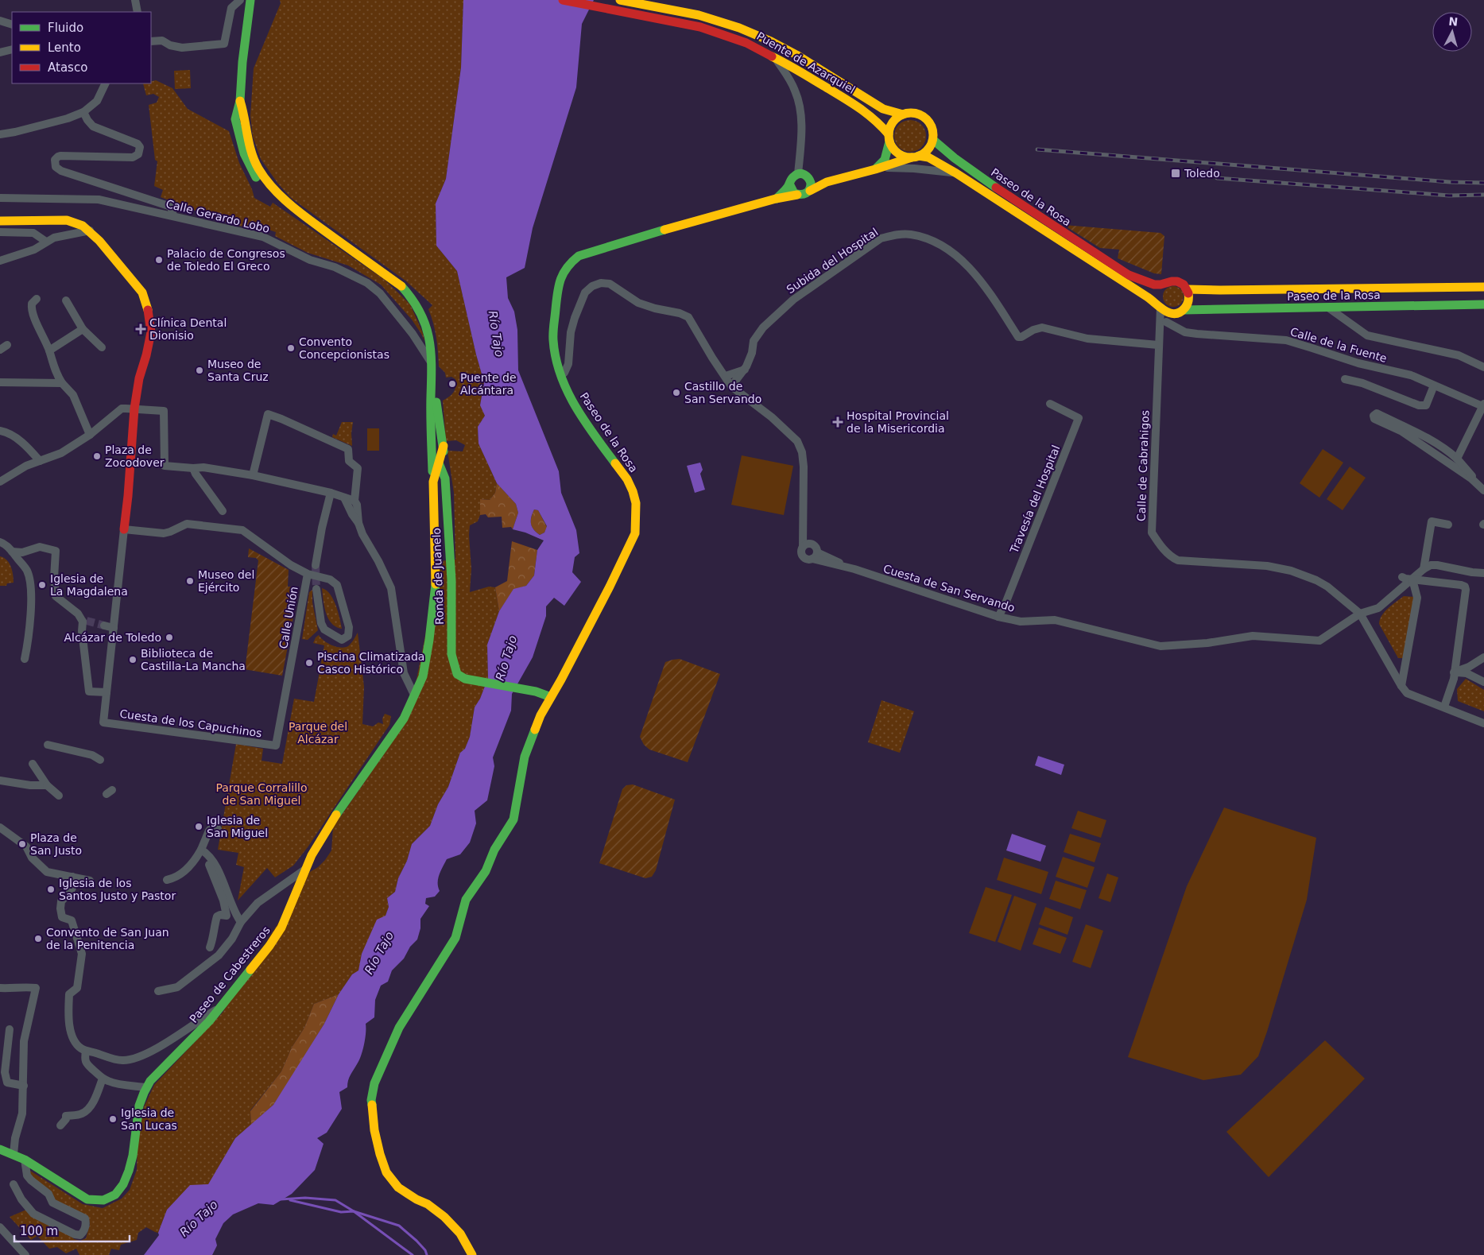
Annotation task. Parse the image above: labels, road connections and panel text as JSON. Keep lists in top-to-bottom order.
{
  "streets": {
    "main road": [
      "Puente de Azarquiel",
      "Paseo de la Rosa",
      "Ronda de Juanelo",
      "Paseo de Cabestreros"
    ],
    "street": [
      "Calle Gerardo Lobo",
      "Subida del Hospital",
      "Calle de la Fuente",
      "Calle de Cabrahigos",
      "Travesía del Hospital",
      "Cuesta de San Servando",
      "Calle Unión",
      "Cuesta de los Capuchinos"
    ]
  },
  "crossings": [
    ["Puente de Azarquiel", "Paseo de la Rosa"],
    ["Paseo de la Rosa", "Calle de la Fuente"],
    ["Paseo de la Rosa", "Calle de Cabrahigos"],
    ["Paseo de la Rosa", "Ronda de Juanelo"],
    ["Subida del Hospital", "Calle de Cabrahigos"],
    ["Calle de la Fuente", "Calle de Cabrahigos"],
    ["Calle de Cabrahigos", "Cuesta de San Servando"],
    ["Travesía del Hospital", "Cuesta de San Servando"],
    ["Ronda de Juanelo", "Paseo de Cabestreros"],
    ["Calle Unión", "Cuesta de los Capuchinos"]
  ],
  "water": ["Río Tajo"],
  "parks": ["Parque del Alcázar", "Parque Corralillo de San Miguel"],
  "places": {
    "transit": ["Toledo"],
    "other": [
      "Palacio de Congresos de Toledo El Greco",
      "Convento Concepcionistas",
      "Museo de Santa Cruz",
      "Puente de Alcántara",
      "Castillo de San Servando",
      "Plaza de Zocodover",
      "Museo del Ejército",
      "Iglesia de La Magdalena",
      "Alcázar de Toledo",
      "Biblioteca de Castilla-La Mancha",
      "Piscina Climatizada Casco Histórico",
      "Iglesia de San Miguel",
      "Plaza de San Justo",
      "Iglesia de los Santos Justo y Pastor",
      "Convento de San Juan de la Penitencia",
      "Iglesia de San Lucas"
    ],
    "health": ["Clínica Dental Dionisio", "Hospital Provincial de la Misericordia"]
  },
  "legend": ["Fluido", "Lento", "Atasco"],
  "scale_bar": "100 m",
  "north": "top"
}
